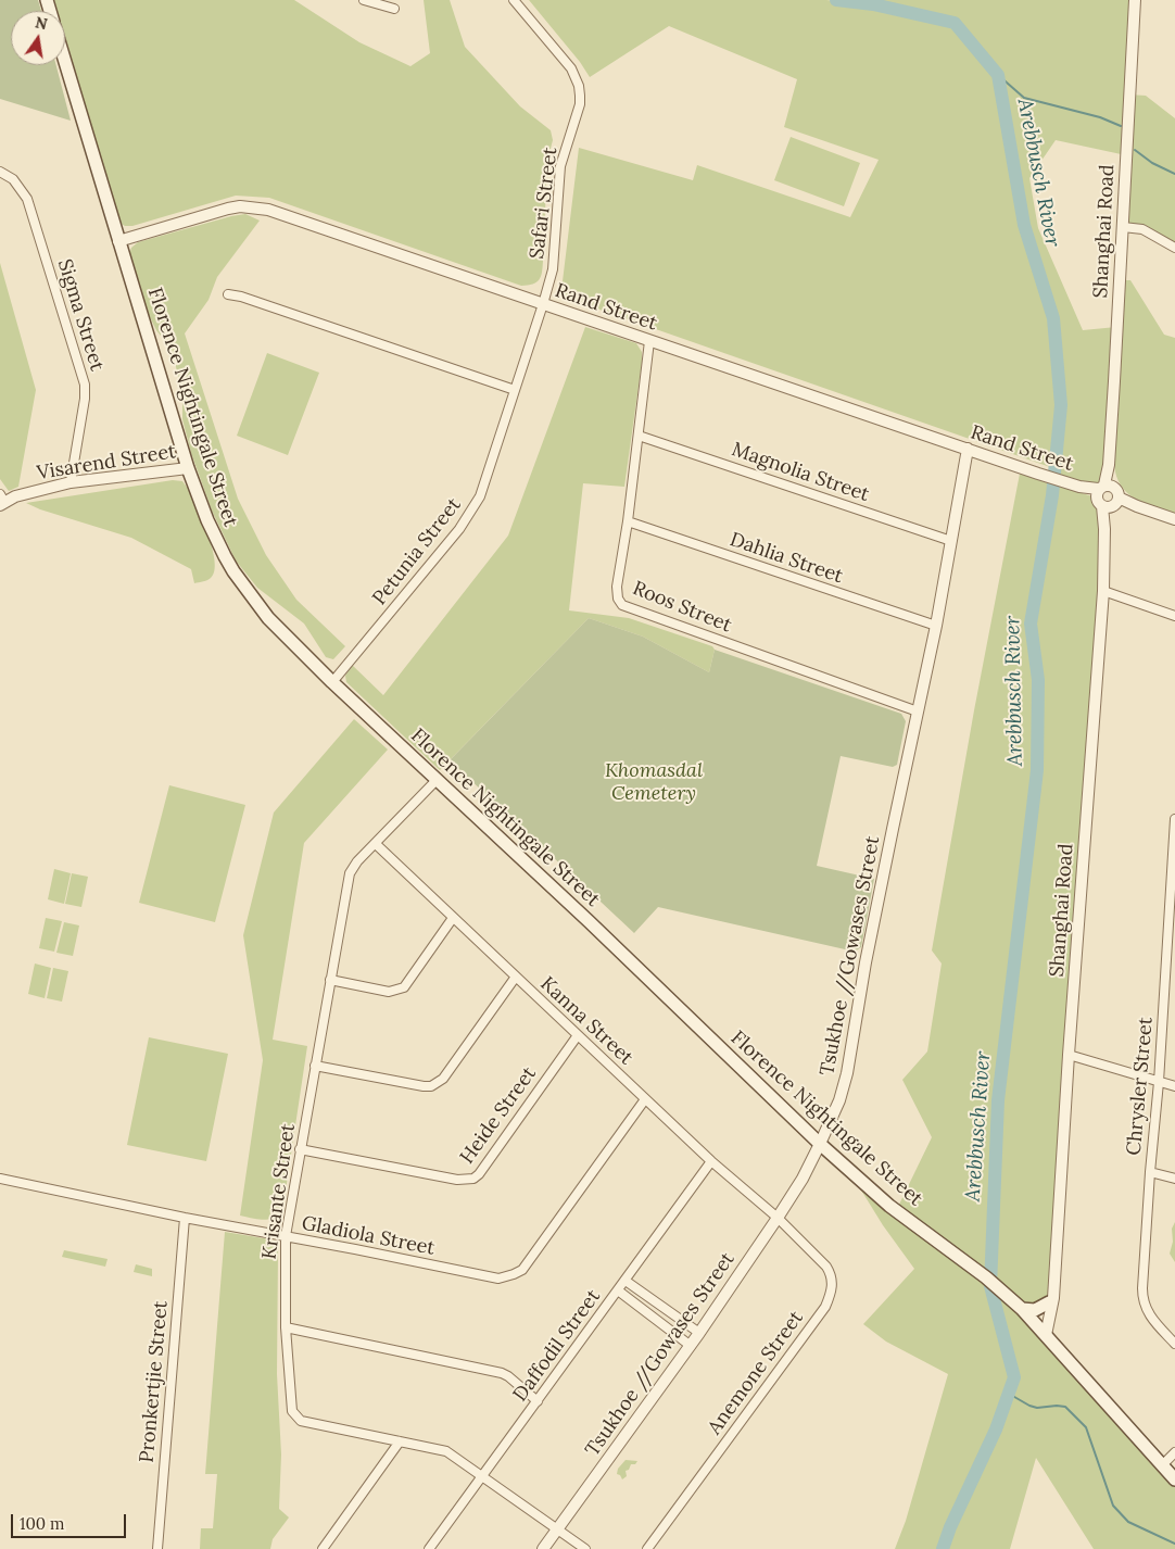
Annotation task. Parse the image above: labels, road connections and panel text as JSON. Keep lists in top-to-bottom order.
{
  "streets": {
    "main road": ["Florence Nightingale Street"],
    "street": [
      "Safari Street",
      "Shanghai Road",
      "Rand Street",
      "Sigma Street",
      "Visarend Street",
      "Magnolia Street",
      "Petunia Street",
      "Dahlia Street",
      "Roos Street",
      "Tsukhoe //Gowases Street",
      "Kanna Street",
      "Chrysler Street",
      "Heide Street",
      "Krisante Street",
      "Gladiola Street",
      "Daffodil Street",
      "Anemone Street",
      "Pronkertjie Street"
    ]
  },
  "crossings": [
    ["Safari Street", "Rand Street"],
    ["Safari Street", "Petunia Street"],
    ["Shanghai Road", "Rand Street"],
    ["Shanghai Road", "Florence Nightingale Street"],
    ["Rand Street", "Florence Nightingale Street"],
    ["Rand Street", "Petunia Street"],
    ["Rand Street", "Roos Street"],
    ["Rand Street", "Tsukhoe //Gowases Street"],
    ["Sigma Street", "Visarend Street"],
    ["Florence Nightingale Street", "Visarend Street"],
    ["Florence Nightingale Street", "Petunia Street"],
    ["Florence Nightingale Street", "Tsukhoe //Gowases Street"],
    ["Florence Nightingale Street", "Krisante Street"],
    ["Magnolia Street", "Roos Street"],
    ["Magnolia Street", "Tsukhoe //Gowases Street"],
    ["Dahlia Street", "Roos Street"],
    ["Dahlia Street", "Tsukhoe //Gowases Street"],
    ["Roos Street", "Tsukhoe //Gowases Street"],
    ["Tsukhoe //Gowases Street", "Kanna Street"],
    ["Tsukhoe //Gowases Street", "Krisante Street"],
    ["Tsukhoe //Gowases Street", "Anemone Street"],
    ["Kanna Street", "Heide Street"],
    ["Kanna Street", "Krisante Street"],
    ["Kanna Street", "Gladiola Street"],
    ["Kanna Street", "Daffodil Street"],
    ["Kanna Street", "Anemone Street"],
    ["Heide Street", "Krisante Street"],
    ["Krisante Street", "Gladiola Street"],
    ["Krisante Street", "Daffodil Street"],
    ["Gladiola Street", "Pronkertjie Street"]
  ],
  "water": ["Arebbusch River"],
  "parks": ["Khomasdal Cemetery"],
  "scale_bar": "100 m",
  "north": "top"
}
